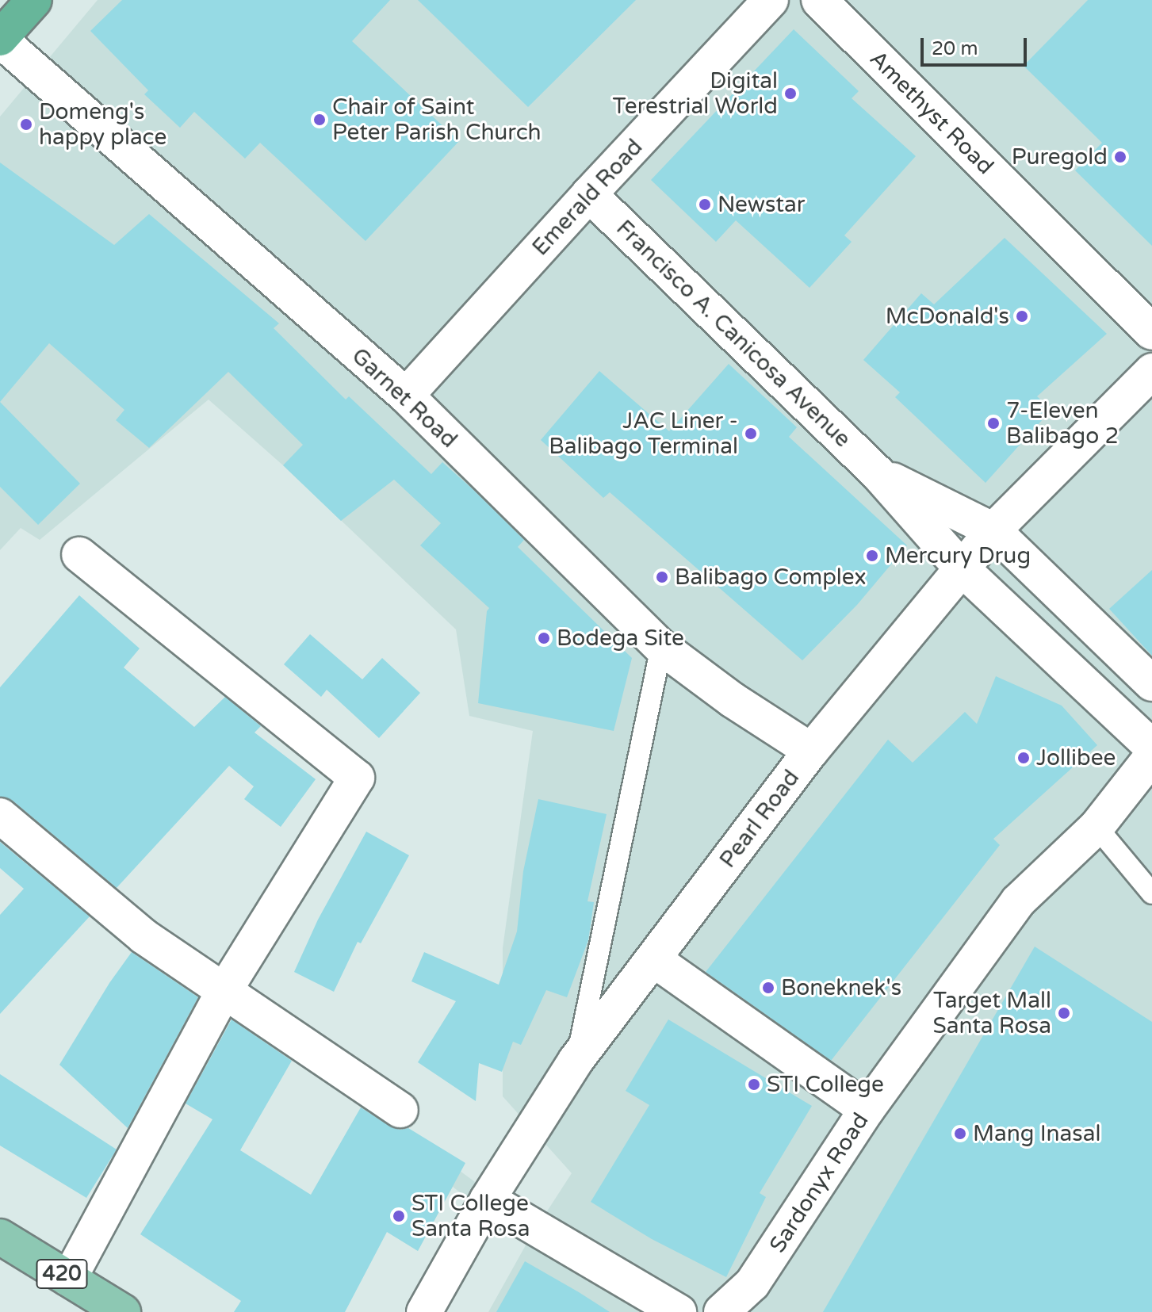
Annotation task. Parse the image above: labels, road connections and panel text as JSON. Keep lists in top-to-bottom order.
{
  "streets": {
    "main road": ["420"],
    "street": [
      "Amethyst Road",
      "Emerald Road",
      "Francisco A. Canicosa Avenue",
      "Garnet Road",
      "Pearl Road",
      "Sardonyx Road"
    ]
  },
  "crossings": [
    ["Emerald Road", "Francisco A. Canicosa Avenue"],
    ["Emerald Road", "Garnet Road"],
    ["Francisco A. Canicosa Avenue", "Pearl Road"],
    ["Garnet Road", "Pearl Road"]
  ],
  "places": [
    "Digital Terestrial World",
    "Chair of Saint Peter Parish Church",
    "Domeng's happy place",
    "Puregold",
    "Newstar",
    "McDonald's",
    "7-Eleven Balibago 2",
    "JAC Liner - Balibago Terminal",
    "Mercury Drug",
    "Balibago Complex",
    "Bodega Site",
    "Jollibee",
    "Boneknek's",
    "Target Mall Santa Rosa",
    "STI College",
    "Mang Inasal",
    "STI College Santa Rosa"
  ],
  "scale_bar": "20 m"
}
